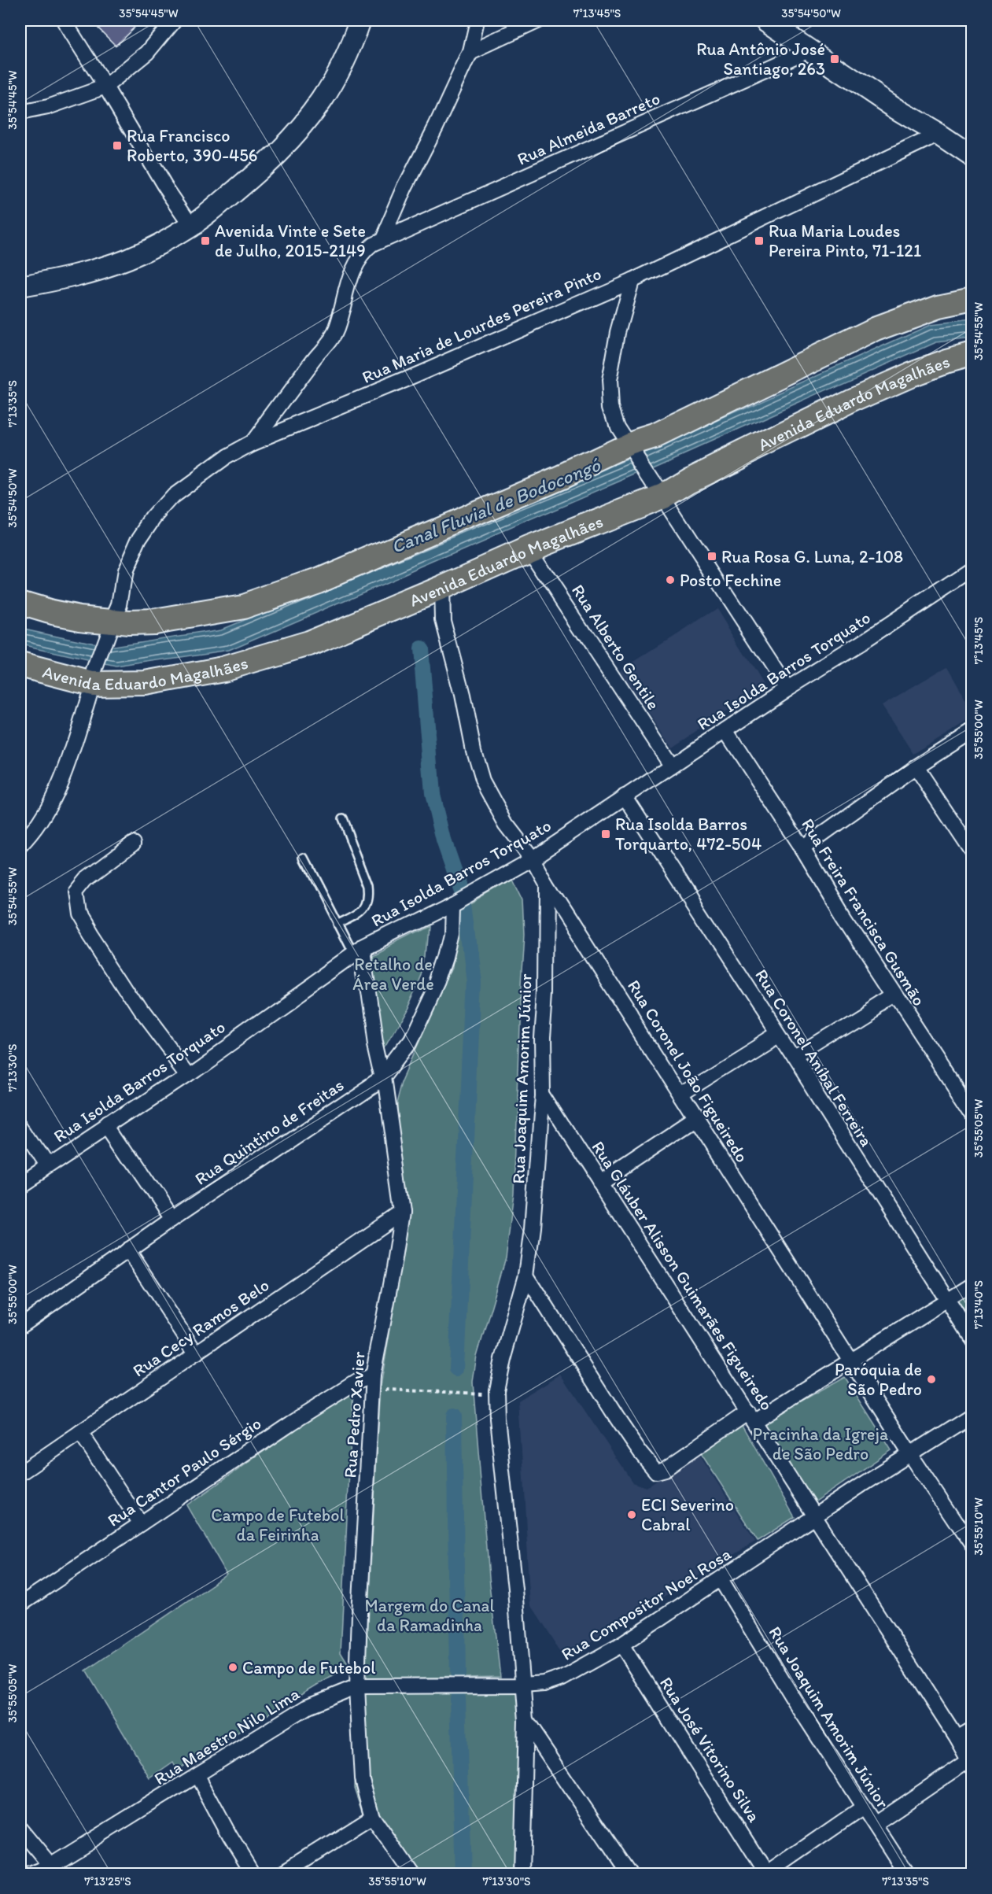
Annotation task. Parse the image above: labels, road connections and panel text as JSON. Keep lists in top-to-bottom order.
{
  "streets": {
    "main road": ["Avenida Eduardo Magalhães"],
    "street": [
      "Rua Almeida Barreto",
      "Rua Maria de Lourdes Pereira Pinto",
      "Rua Alberto Gentile",
      "Rua Isolda Barros Torquato",
      "Rua Freira Francisca Gusmão",
      "Rua Coronel Aníbal Ferreira",
      "Rua Coronel João Figueiredo",
      "Rua Joaquim Amorim Júnior",
      "Rua Quintino de Freitas",
      "Rua Gláuber Alisson Guimarães Figueiredo",
      "Rua Cecy Ramos Belo",
      "Rua Pedro Xavier",
      "Rua Cantor Paulo Sérgio",
      "Rua Compositor Noel Rosa",
      "Rua Maestro Nilo Lima",
      "Rua José Vitorino Silva"
    ]
  },
  "crossings": [
    ["Rua Almeida Barreto", "Rua Maria de Lourdes Pereira Pinto"],
    ["Rua Maria de Lourdes Pereira Pinto", "Avenida Eduardo Magalhães"],
    ["Avenida Eduardo Magalhães", "Rua Alberto Gentile"],
    ["Avenida Eduardo Magalhães", "Rua Coronel João Figueiredo"],
    ["Rua Alberto Gentile", "Rua Isolda Barros Torquato"],
    ["Rua Isolda Barros Torquato", "Rua Freira Francisca Gusmão"],
    ["Rua Isolda Barros Torquato", "Rua Coronel Aníbal Ferreira"],
    ["Rua Isolda Barros Torquato", "Rua Coronel João Figueiredo"],
    ["Rua Isolda Barros Torquato", "Rua Quintino de Freitas"],
    ["Rua Isolda Barros Torquato", "Rua Pedro Xavier"],
    ["Rua Coronel João Figueiredo", "Rua Joaquim Amorim Júnior"],
    ["Rua Coronel João Figueiredo", "Rua Compositor Noel Rosa"],
    ["Rua Joaquim Amorim Júnior", "Rua Gláuber Alisson Guimarães Figueiredo"],
    ["Rua Joaquim Amorim Júnior", "Rua Compositor Noel Rosa"],
    ["Rua Joaquim Amorim Júnior", "Rua Maestro Nilo Lima"],
    ["Rua Quintino de Freitas", "Rua Pedro Xavier"],
    ["Rua Gláuber Alisson Guimarães Figueiredo", "Rua Compositor Noel Rosa"],
    ["Rua Cecy Ramos Belo", "Rua Pedro Xavier"],
    ["Rua Pedro Xavier", "Rua Cantor Paulo Sérgio"],
    ["Rua Pedro Xavier", "Rua Maestro Nilo Lima"],
    ["Rua Compositor Noel Rosa", "Rua Maestro Nilo Lima"],
    ["Rua Compositor Noel Rosa", "Rua José Vitorino Silva"]
  ],
  "water": ["Canal Fluvial de Bodocongó"],
  "parks": [
    "Retalho de Área Verde",
    "Pracinha da Igreja de São Pedro",
    "Campo de Futebol da Feirinha",
    "Margem do Canal da Ramadinha"
  ],
  "places": {
    "transit": [
      "Rua Antônio José Santiago, 263",
      "Rua Francisco Roberto, 390-456",
      "Avenida Vinte e Sete de Julho, 2015-2149",
      "Rua Maria Loudes Pereira Pinto, 71-121",
      "Rua Rosa G. Luna, 2-108",
      "Rua Isolda Barros Torquarto, 472-504"
    ],
    "other": [
      "Posto Fechine",
      "Paróquia de São Pedro",
      "ECI Severino Cabral",
      "Campo de Futebol"
    ]
  },
  "coordinates": [
    "35°54'45\"W",
    "7°13'45\"S",
    "35°54'50\"W",
    "35°54'55\"W",
    "7°13'35\"S",
    "35°55'00\"W",
    "7°13'30\"S",
    "35°55'05\"W",
    "7°13'40\"S",
    "35°55'10\"W",
    "7°13'25\"S"
  ]
}
